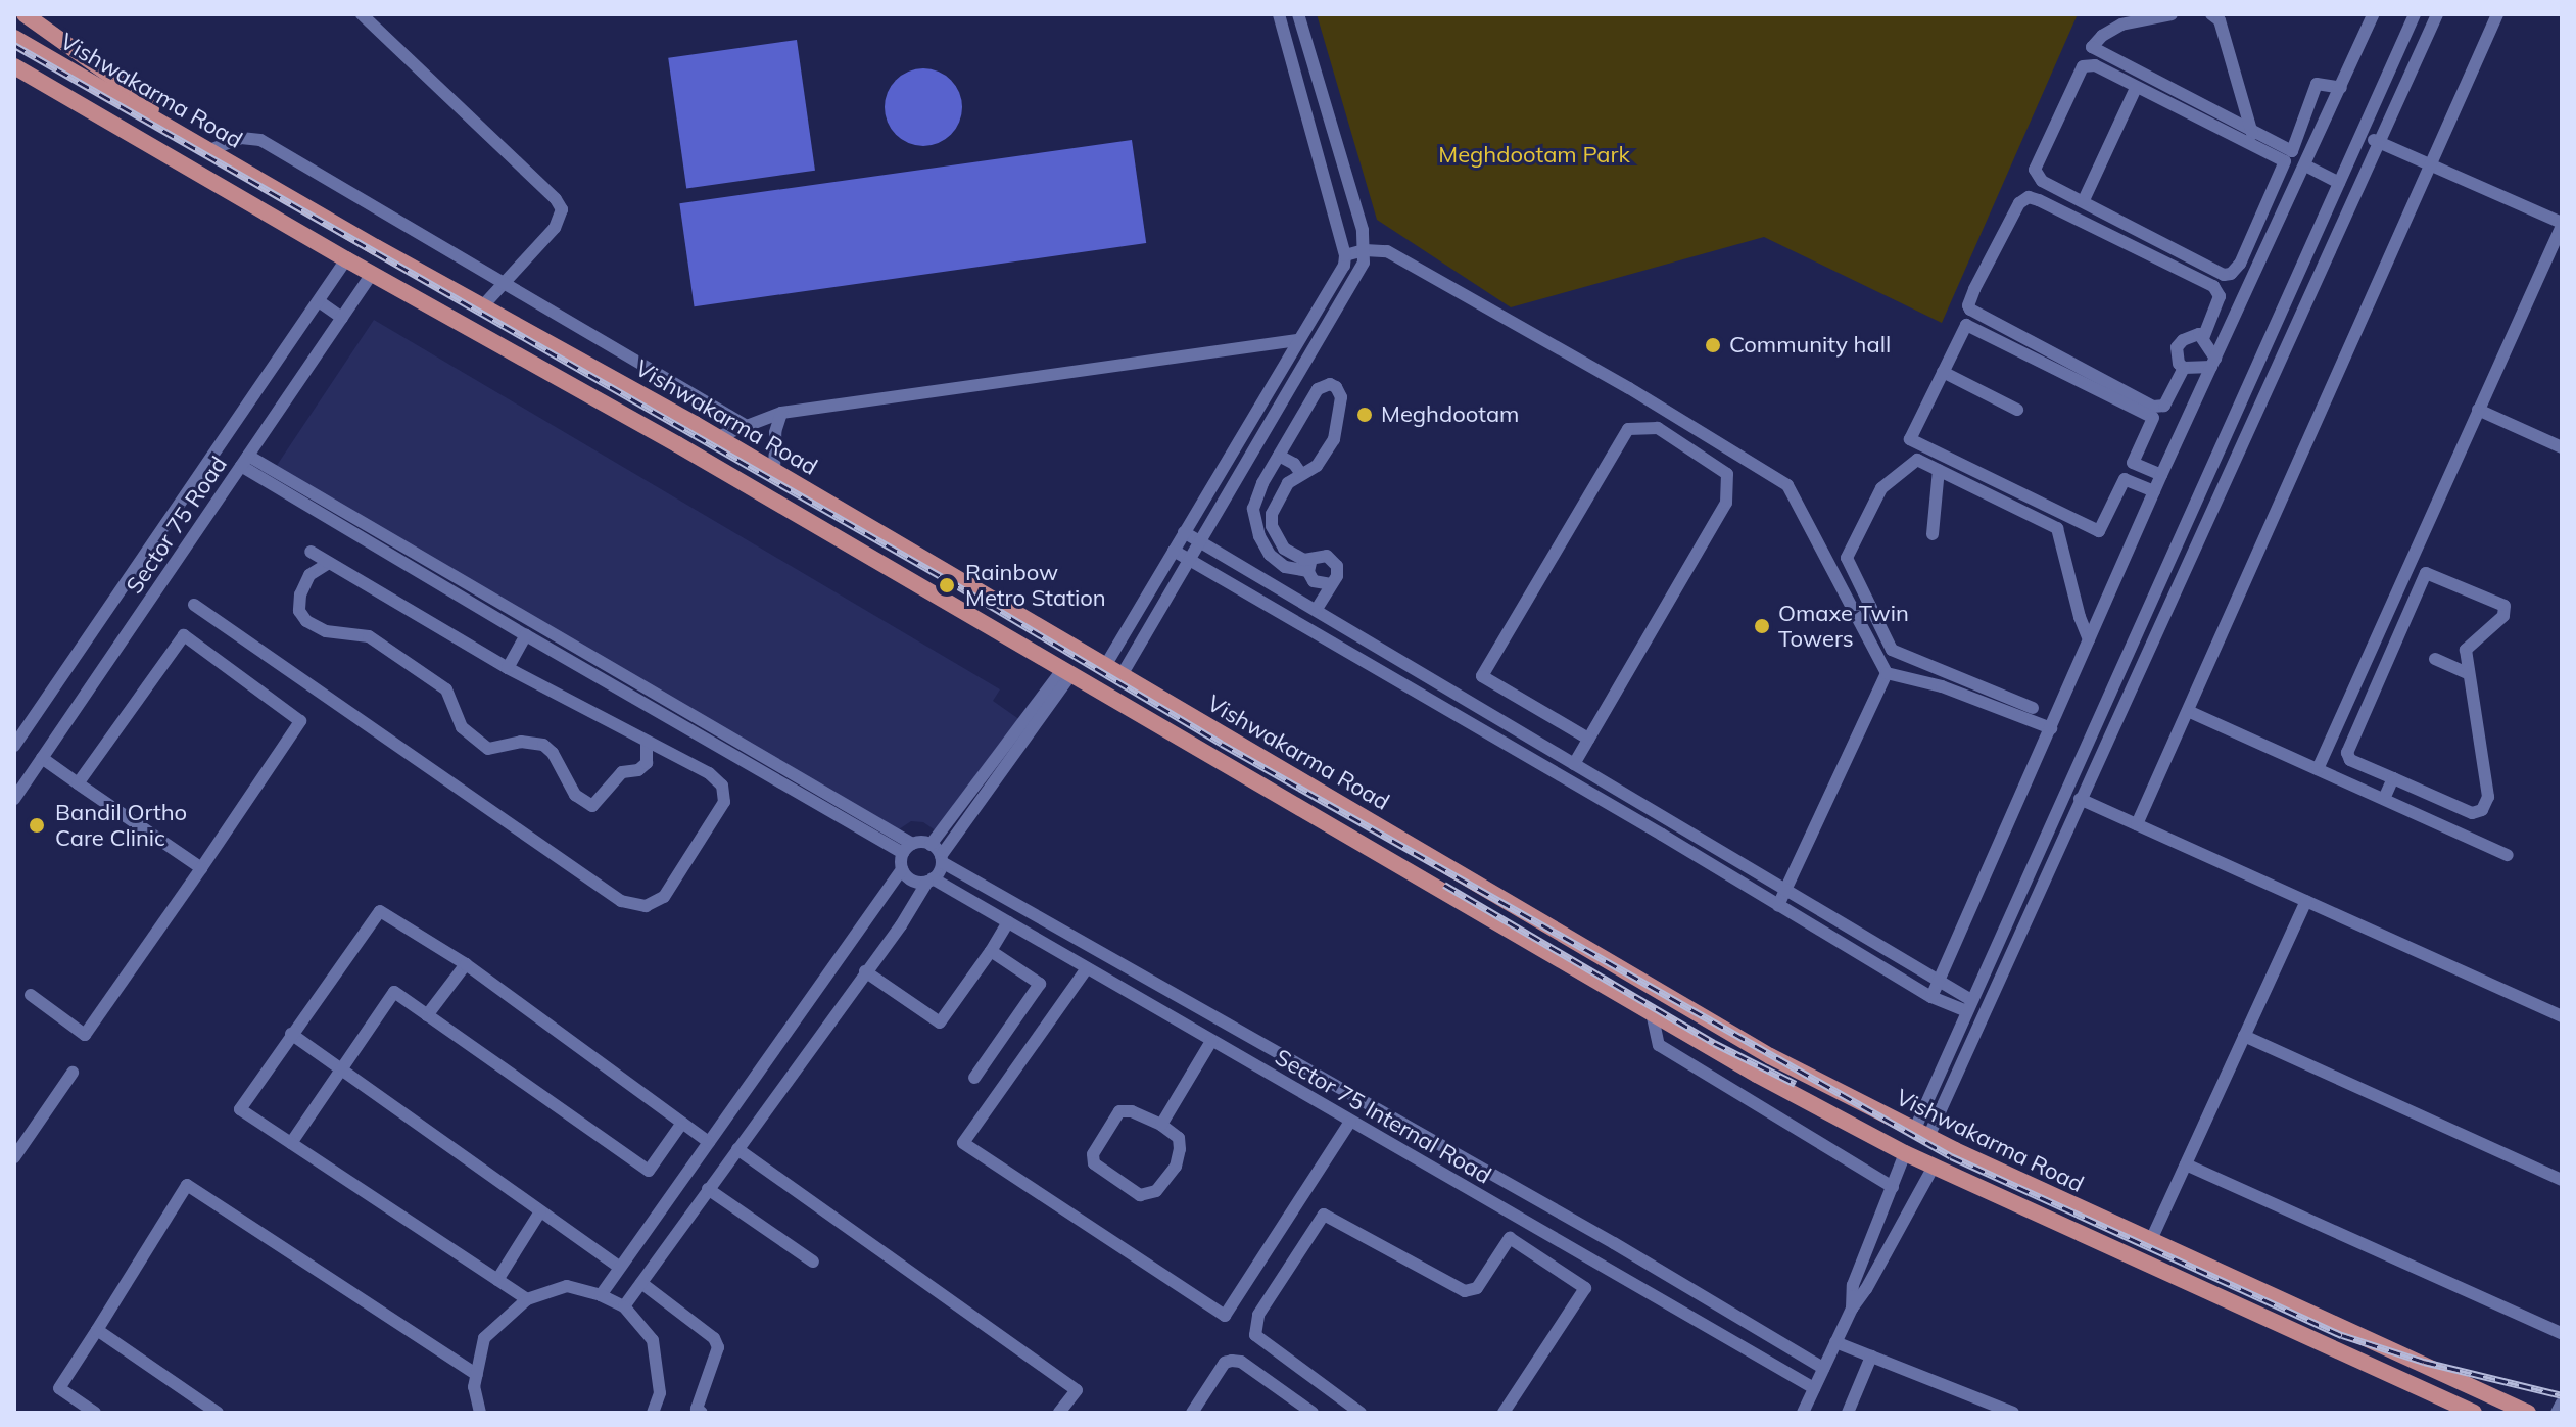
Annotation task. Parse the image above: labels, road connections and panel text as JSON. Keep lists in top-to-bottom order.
{
  "streets": {
    "main road": ["Vishwakarma Road"],
    "street": ["Sector 75 Road", "Sector 75 Internal Road"]
  },
  "crossings": [
    ["Vishwakarma Road", "Sector 75 Road"]
  ],
  "parks": ["Meghdootam Park"],
  "places": [
    "Community hall",
    "Meghdootam",
    "Rainbow Metro Station",
    "Omaxe Twin Towers",
    "Bandil Ortho Care Clinic"
  ]
}
